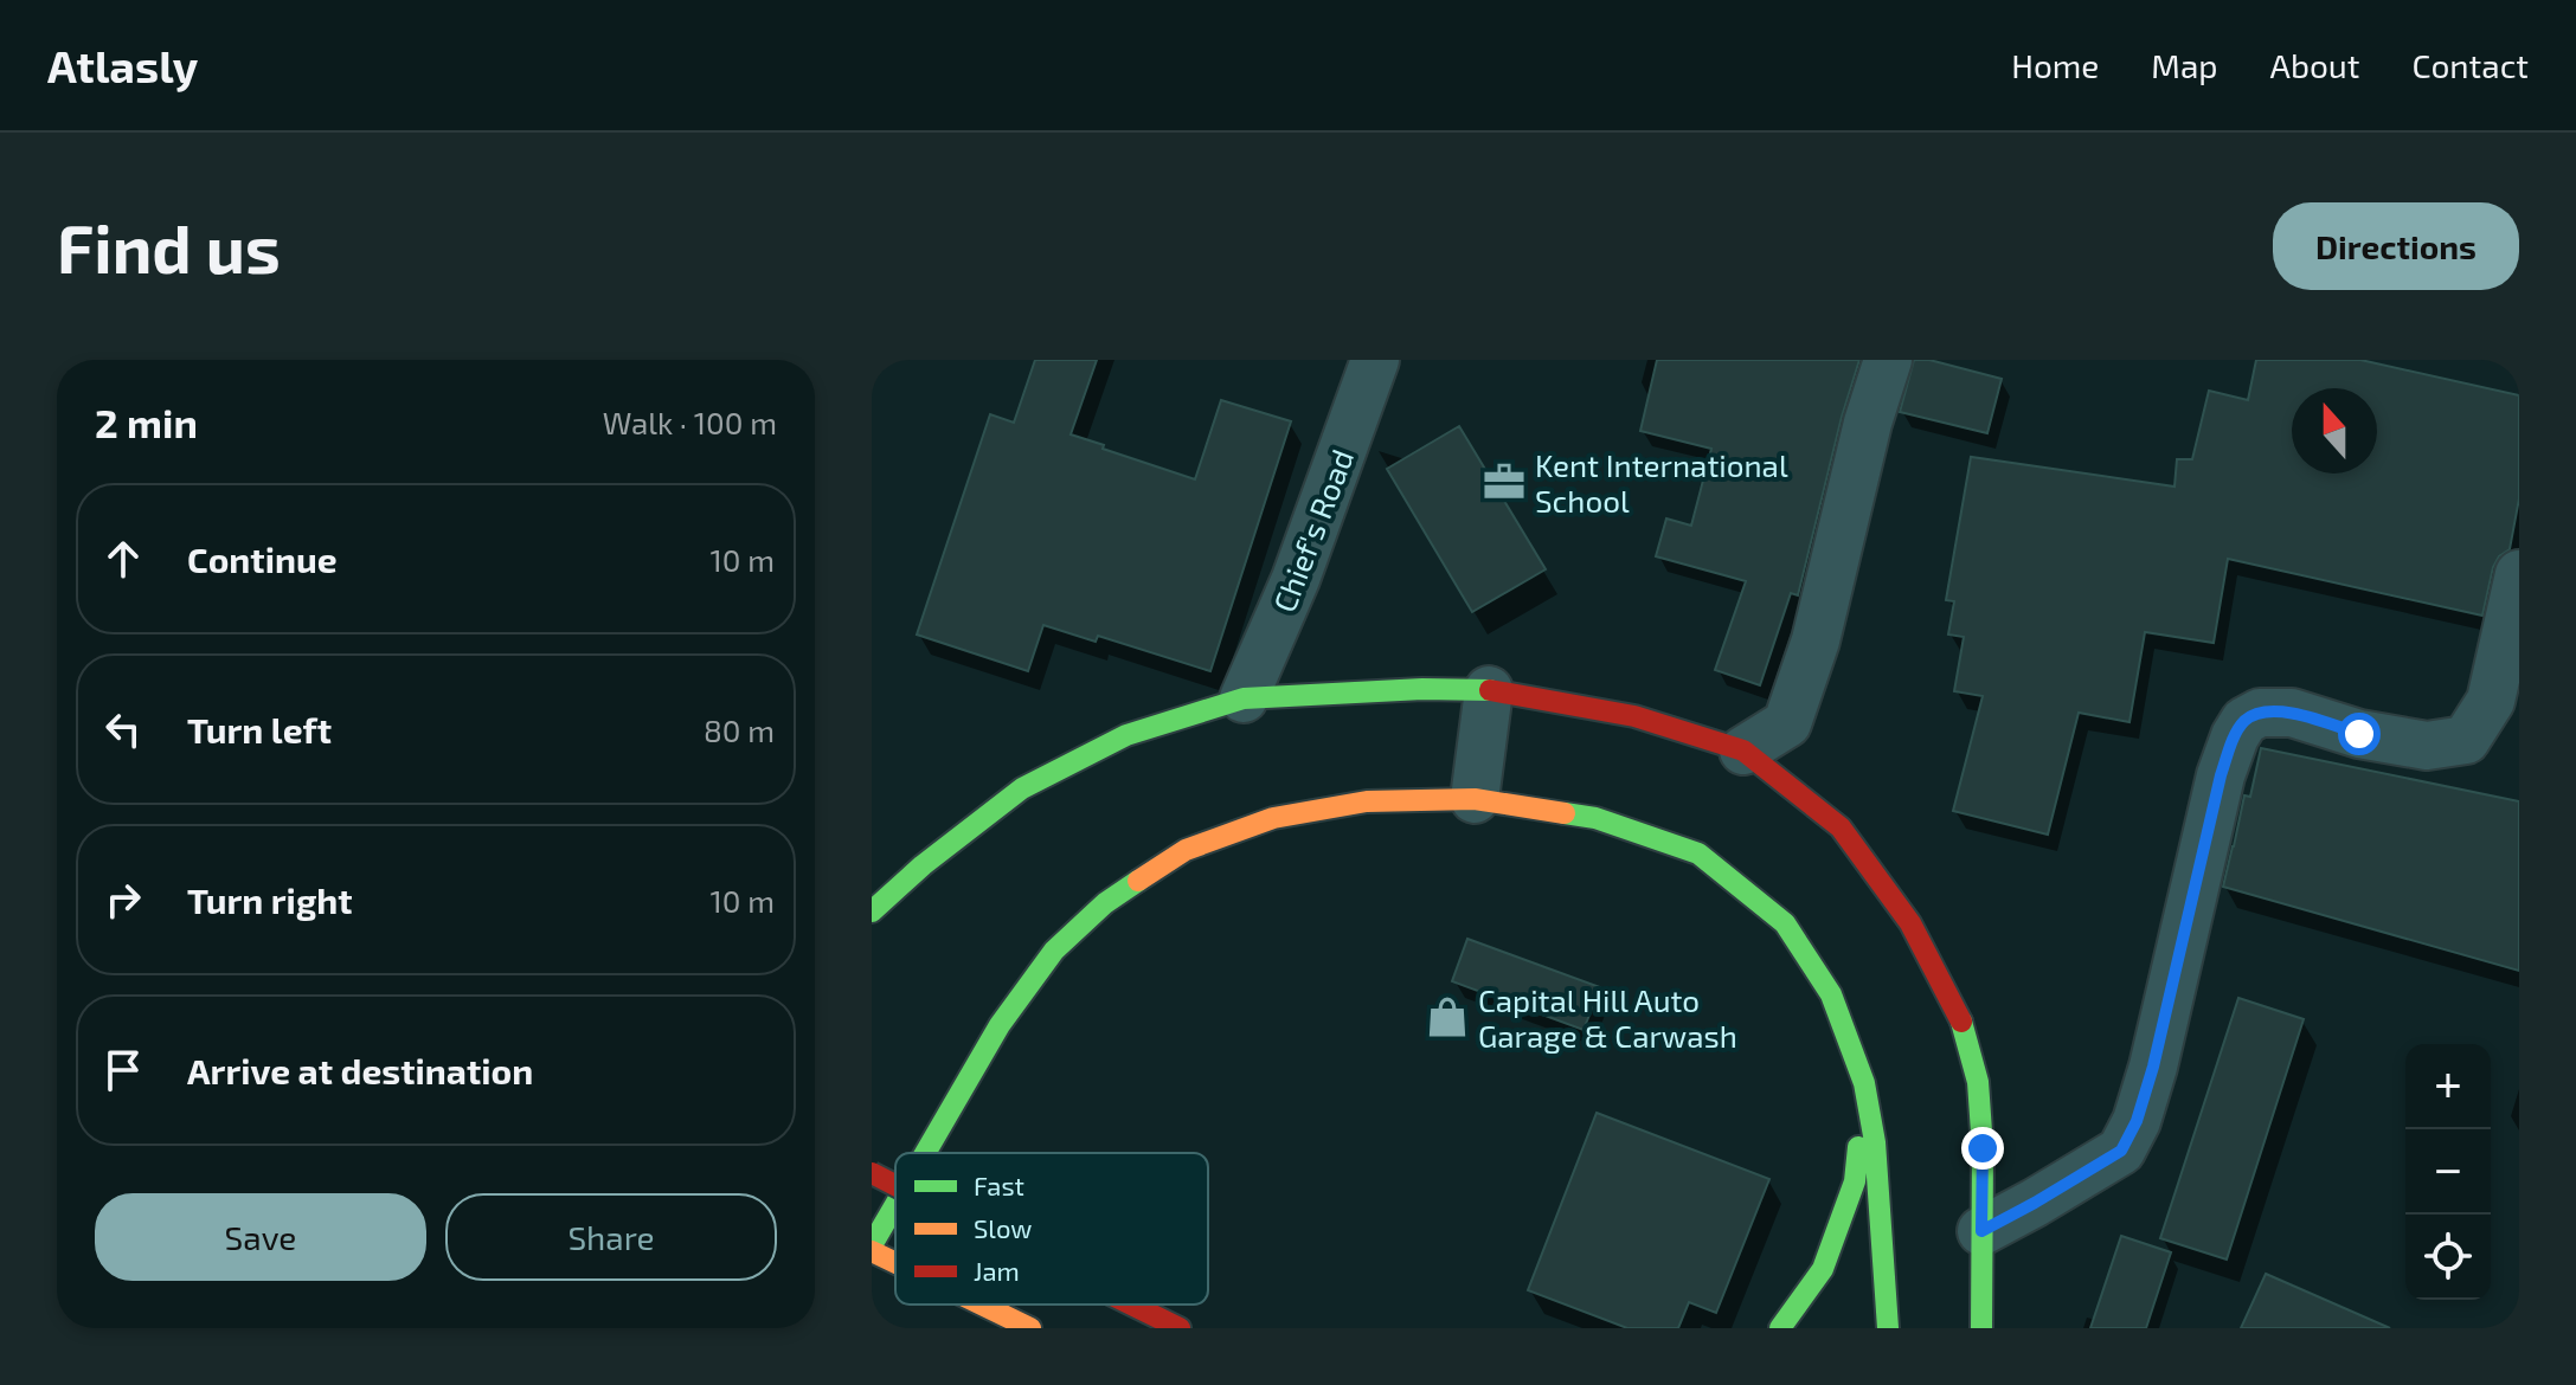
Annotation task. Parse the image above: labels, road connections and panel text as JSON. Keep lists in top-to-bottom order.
{
  "streets": {
    "street": ["Chief's Road"]
  },
  "places": {
    "office": ["Kent International School"],
    "shop": ["Capital Hill Auto Garage & Carwash"]
  },
  "legend": ["Fast", "Slow", "Jam"],
  "north": "top",
  "page": {
    "header": "Atlasly",
    "nav": [
      "Home",
      "Map",
      "About",
      "Contact"
    ],
    "buttons": [
      "Directions",
      ["Save", "Share"]
    ],
    "title": "Find us",
    "heading": ["2 min", "Walk · 100 m"],
    "list": [
      ["Continue", "10 m"],
      ["Turn left", "80 m"],
      ["Turn right", "10 m"],
      "Arrive at destination"
    ],
    "map_buttons": ["+", "−"]
  }
}
